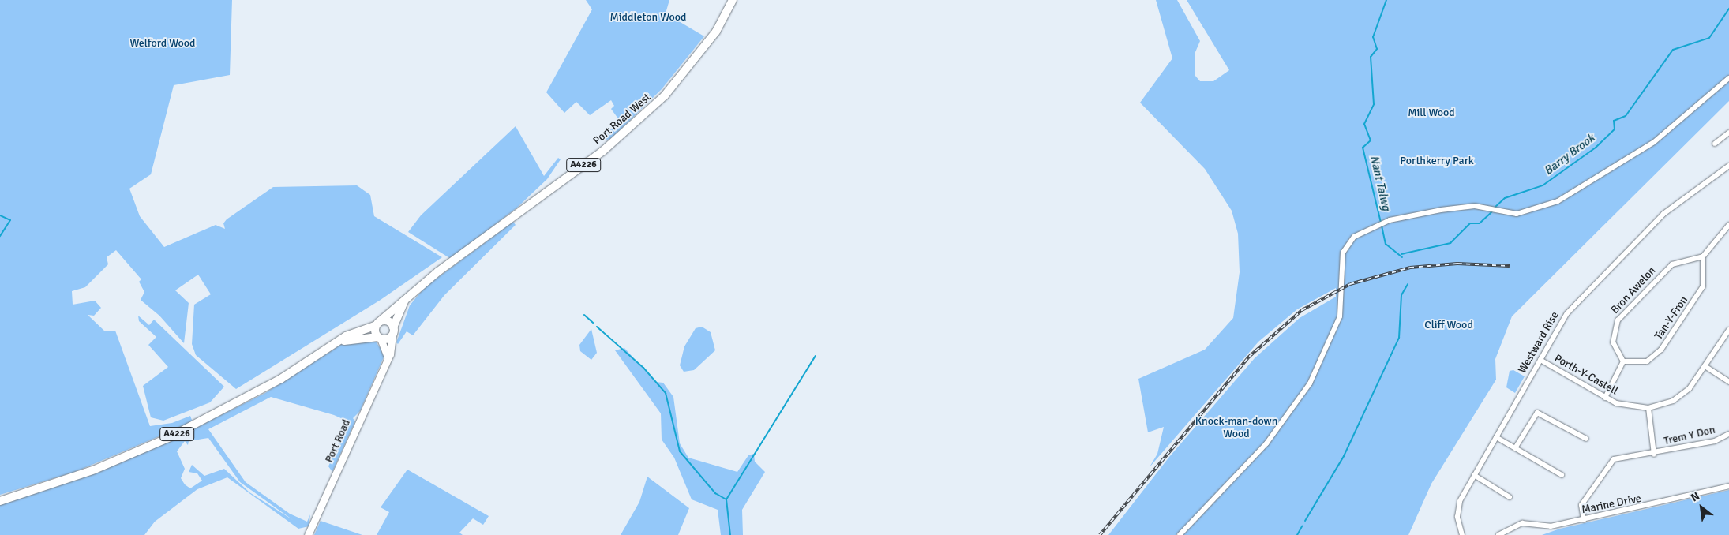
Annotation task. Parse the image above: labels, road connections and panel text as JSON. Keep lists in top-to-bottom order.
{
  "streets": {
    "main road": ["Port Road West", "A4226"],
    "street": [
      "Bron Awelon",
      "Tan-Y-Fron",
      "Westward Rise",
      "Porth-Y-Castell",
      "Trem Y Don",
      "Port Road",
      "Marine Drive"
    ]
  },
  "crossings": [
    ["Port Road West", "A4226"],
    ["A4226", "Port Road"],
    ["Bron Awelon", "Tan-Y-Fron"],
    ["Westward Rise", "Porth-Y-Castell"],
    ["Porth-Y-Castell", "Trem Y Don"],
    ["Trem Y Don", "Marine Drive"]
  ],
  "water": ["Barry Brook", "Nant Talwg"],
  "parks": [
    "Middleton Wood",
    "Welford Wood",
    "Mill Wood",
    "Porthkerry Park",
    "Cliff Wood",
    "Knock-man-down Wood"
  ],
  "north": "top left"
}
